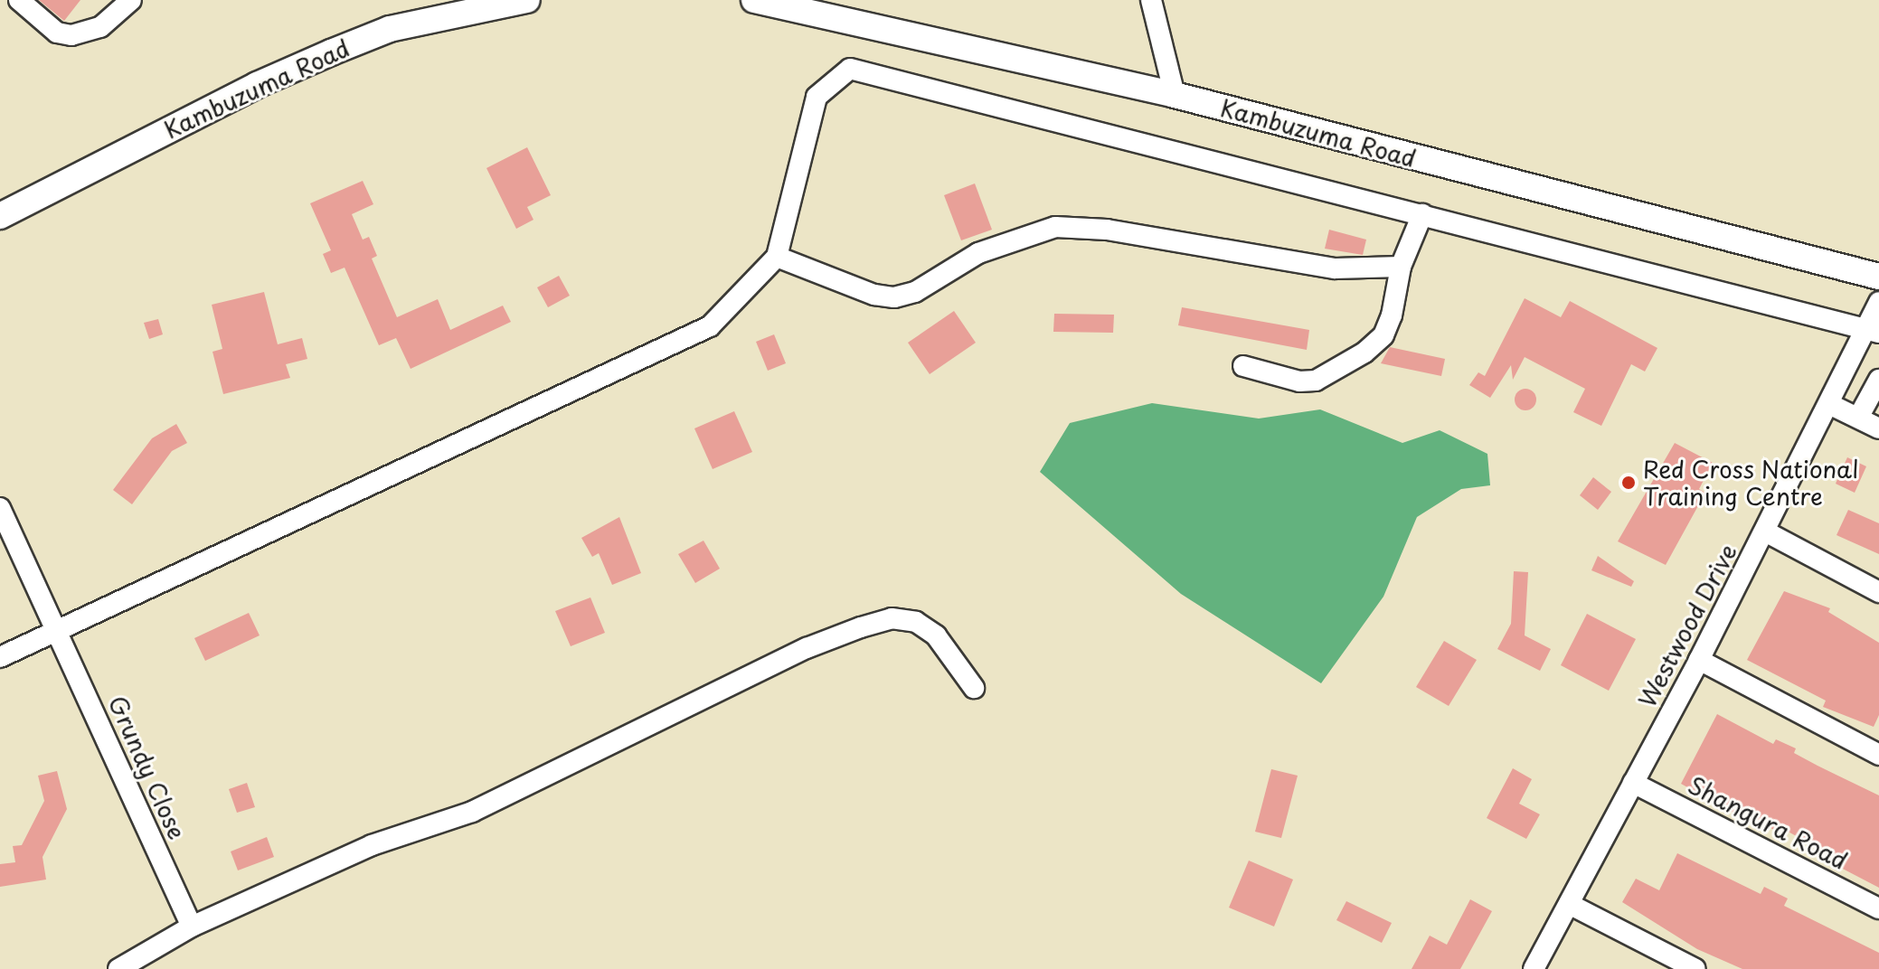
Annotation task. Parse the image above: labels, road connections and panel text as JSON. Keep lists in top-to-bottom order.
{
  "streets": {
    "main road": ["Kambuzuma Road"],
    "street": ["Westwood Drive", "Grundy Close", "Shangura Road"]
  },
  "crossings": [
    ["Westwood Drive", "Shangura Road"]
  ],
  "places": ["Red Cross National Training Centre"]
}
